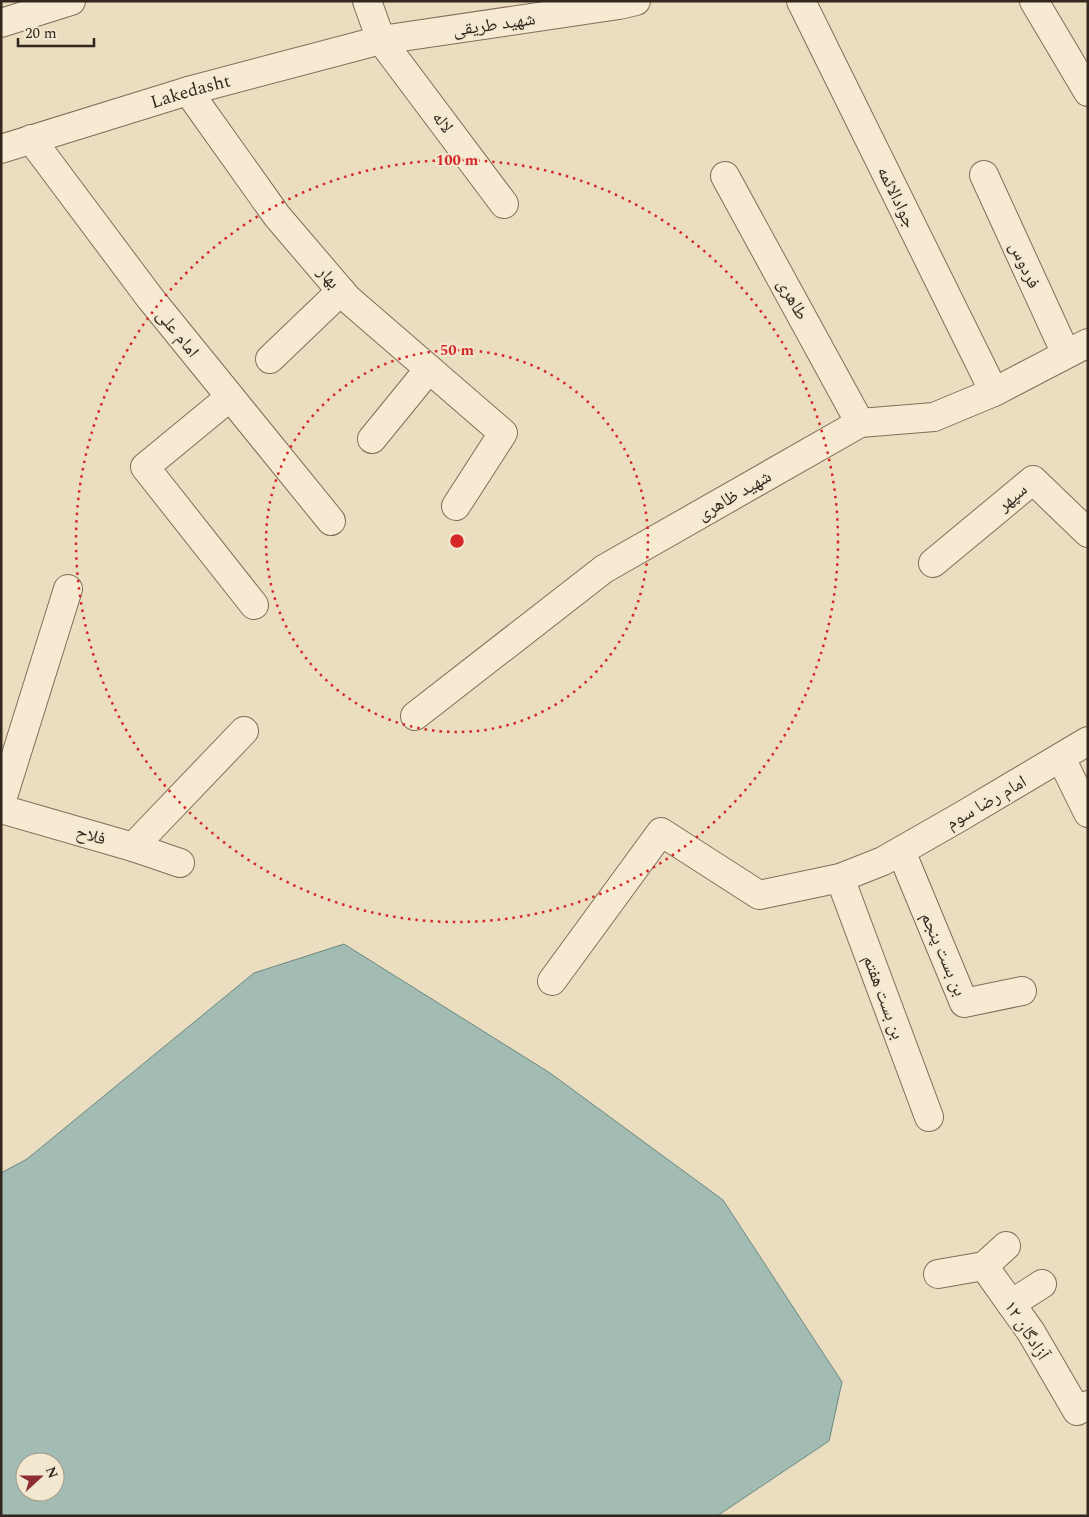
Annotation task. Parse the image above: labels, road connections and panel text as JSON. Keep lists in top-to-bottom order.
{
  "streets": {
    "street": [
      "شهید طریقی",
      "Lakedasht",
      "لاله",
      "جوادالائمه",
      "فردوس",
      "بهار",
      "طاهری",
      "امام علی",
      "شهید ظاهری",
      "سپهر",
      "امام رضا سوم",
      "فلاح",
      "بن بست پنجم",
      "بن بست هفتم",
      "آزادگان ۱۲"
    ]
  },
  "crossings": [
    ["شهید طریقی", "Lakedasht"],
    ["شهید طریقی", "لاله"],
    ["Lakedasht", "لاله"],
    ["Lakedasht", "بهار"],
    ["Lakedasht", "امام علی"],
    ["جوادالائمه", "شهید ظاهری"],
    ["فردوس", "شهید ظاهری"],
    ["طاهری", "شهید ظاهری"],
    ["امام رضا سوم", "بن بست پنجم"],
    ["امام رضا سوم", "بن بست هفتم"]
  ],
  "scale_bar": "20 m",
  "north": "right",
  "rings": ["100 m", "50 m"]
}
